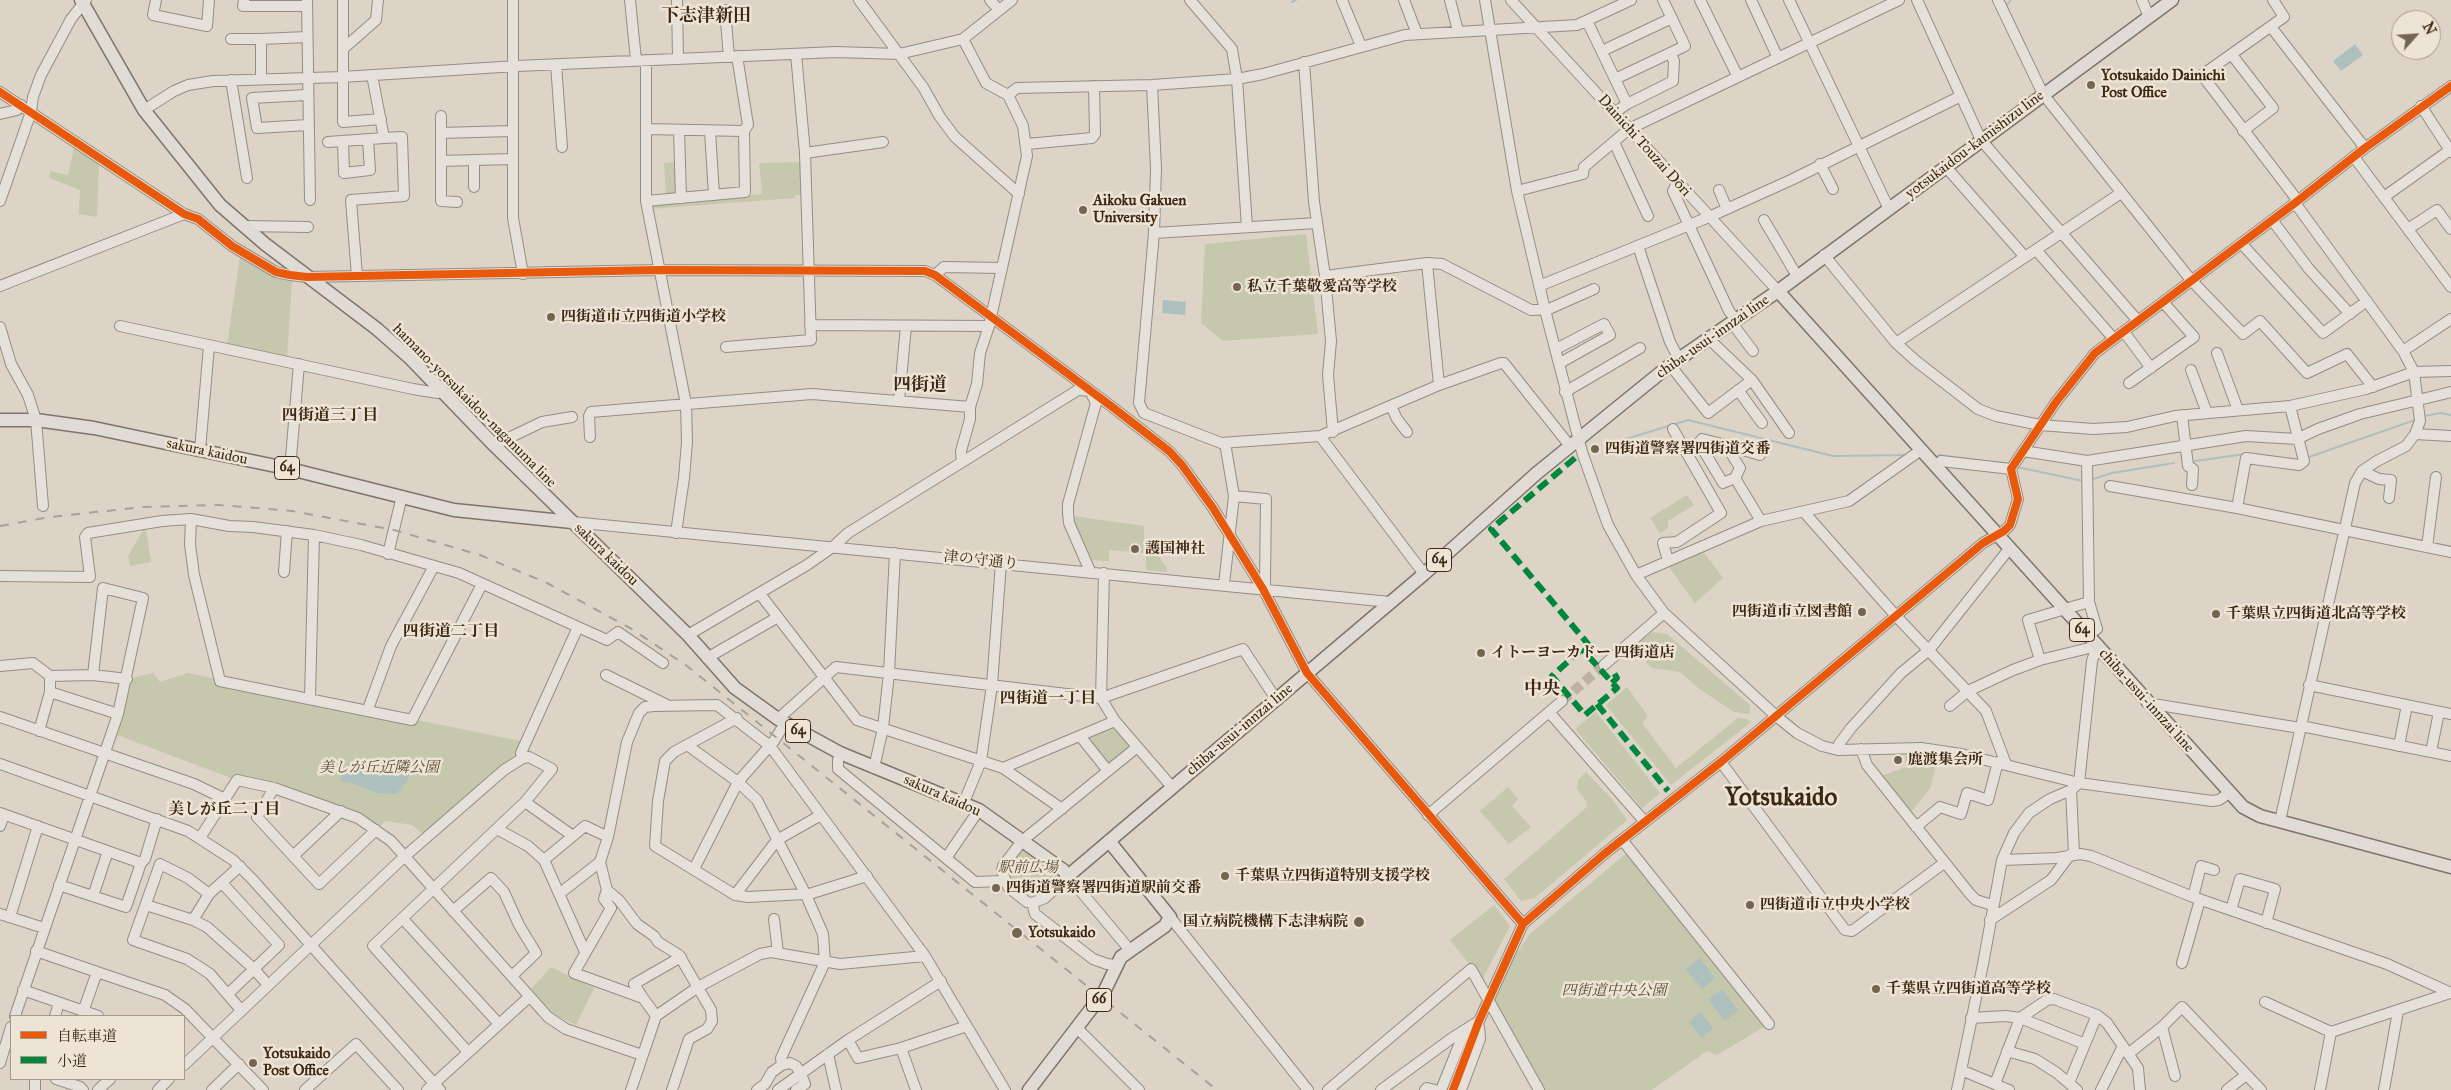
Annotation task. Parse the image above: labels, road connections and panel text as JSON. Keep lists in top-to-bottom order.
{
  "streets": {
    "main road": [
      "yotsukaidou-kamishizu line",
      "chiba-usui-innzai line",
      "hamano-yotsukaidou-naganuma line",
      "sakura kaidou",
      "64",
      "66"
    ],
    "street": ["Dainichi Touzai Dōri", "津の守通り"]
  },
  "crossings": [
    ["yotsukaidou-kamishizu line", "Dainichi Touzai Dōri"],
    ["yotsukaidou-kamishizu line", "chiba-usui-innzai line"],
    ["Dainichi Touzai Dōri", "chiba-usui-innzai line"],
    ["chiba-usui-innzai line", "sakura kaidou"],
    ["chiba-usui-innzai line", "津の守通り"],
    ["hamano-yotsukaidou-naganuma line", "sakura kaidou"],
    ["hamano-yotsukaidou-naganuma line", "津の守通り"],
    ["sakura kaidou", "津の守通り"]
  ],
  "districts": [
    "下志津新田",
    "四街道",
    "四街道三丁目",
    "四街道二丁目",
    "中央",
    "四街道一丁目",
    "Yotsukaido",
    "美しが丘二丁目"
  ],
  "parks": ["美しが丘近隣公園", "駅前広場", "四街道中央公園"],
  "places": [
    "Yotsukaido Dainichi Post Office",
    "Aikoku Gakuen University",
    "私立千葉敬愛高等学校",
    "四街道市立四街道小学校",
    "四街道警察署四街道交番",
    "護国神社",
    "四街道市立図書館",
    "千葉県立四街道北高等学校",
    "イトーヨーカドー 四街道店",
    "鹿渡集会所",
    "千葉県立四街道特別支援学校",
    "四街道警察署四街道駅前交番",
    "四街道市立中央小学校",
    "国立病院機構下志津病院",
    "Yotsukaido",
    "千葉県立四街道高等学校",
    "Yotsukaido Post Office"
  ],
  "legend": ["自転車道", "小道"],
  "north": "top right"
}
